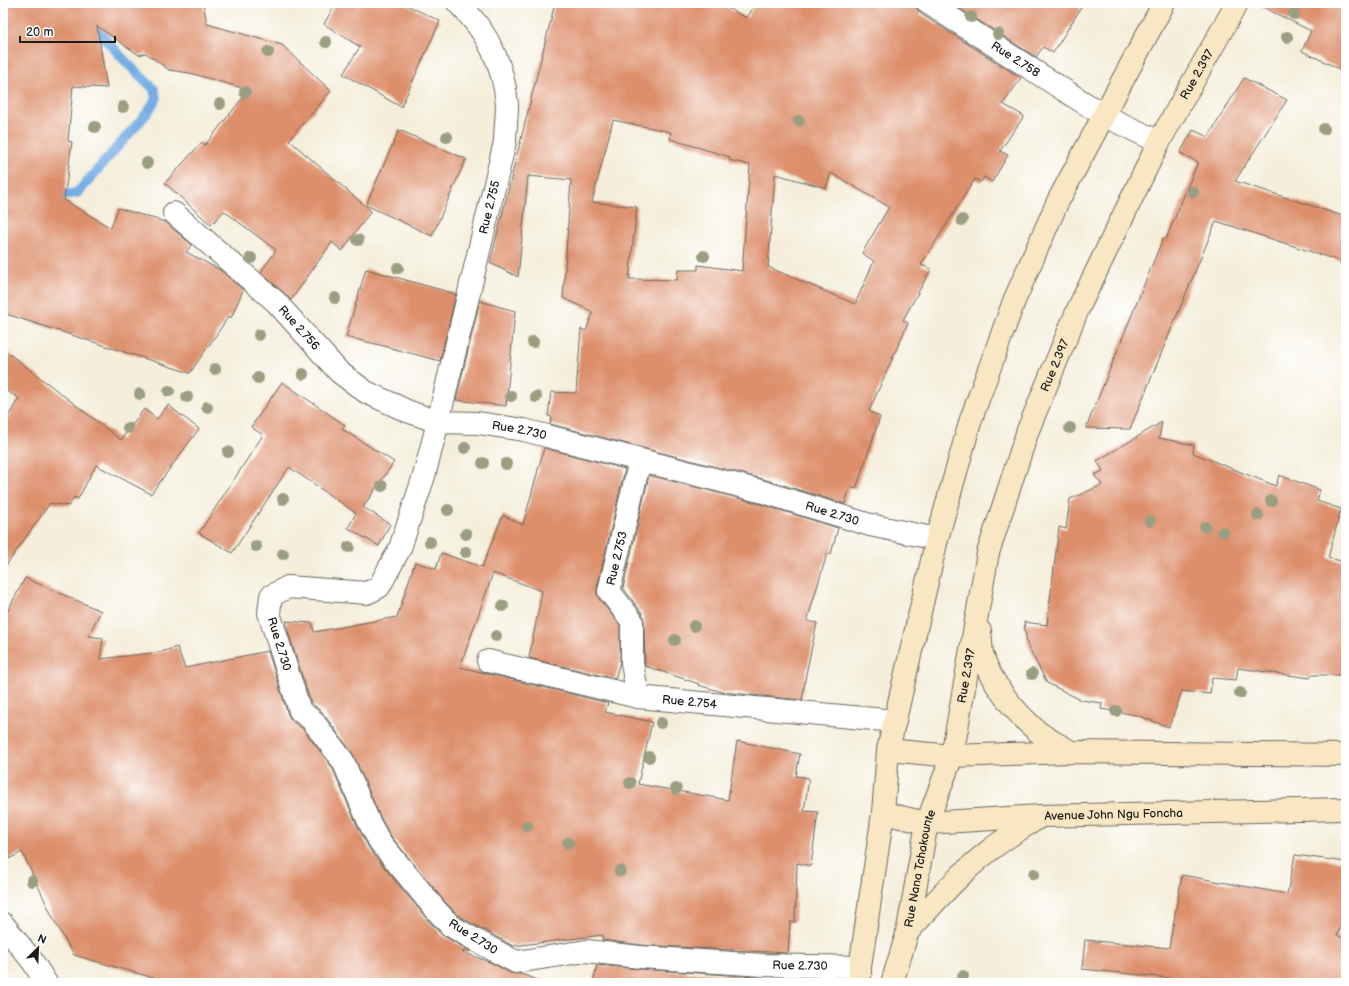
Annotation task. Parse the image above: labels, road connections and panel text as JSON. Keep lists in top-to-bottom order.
{
  "streets": {
    "main road": ["Rue 2.397", "Avenue John Ngu Foncha", "Rue Nana Tchakounte"],
    "street": [
      "Rue 2.758",
      "Rue 2.755",
      "Rue 2.756",
      "Rue 2.730",
      "Rue 2.753",
      "Rue 2.754"
    ]
  },
  "crossings": [
    ["Rue 2.758", "Rue 2.397"],
    ["Rue 2.397", "Rue Nana Tchakounte"],
    ["Rue 2.755", "Rue 2.756"],
    ["Rue 2.755", "Rue 2.730"],
    ["Rue 2.756", "Rue 2.730"],
    ["Rue 2.730", "Rue 2.753"],
    ["Rue 2.753", "Rue 2.754"],
    ["Avenue John Ngu Foncha", "Rue Nana Tchakounte"]
  ],
  "scale_bar": "20 m",
  "north": "top right"
}
